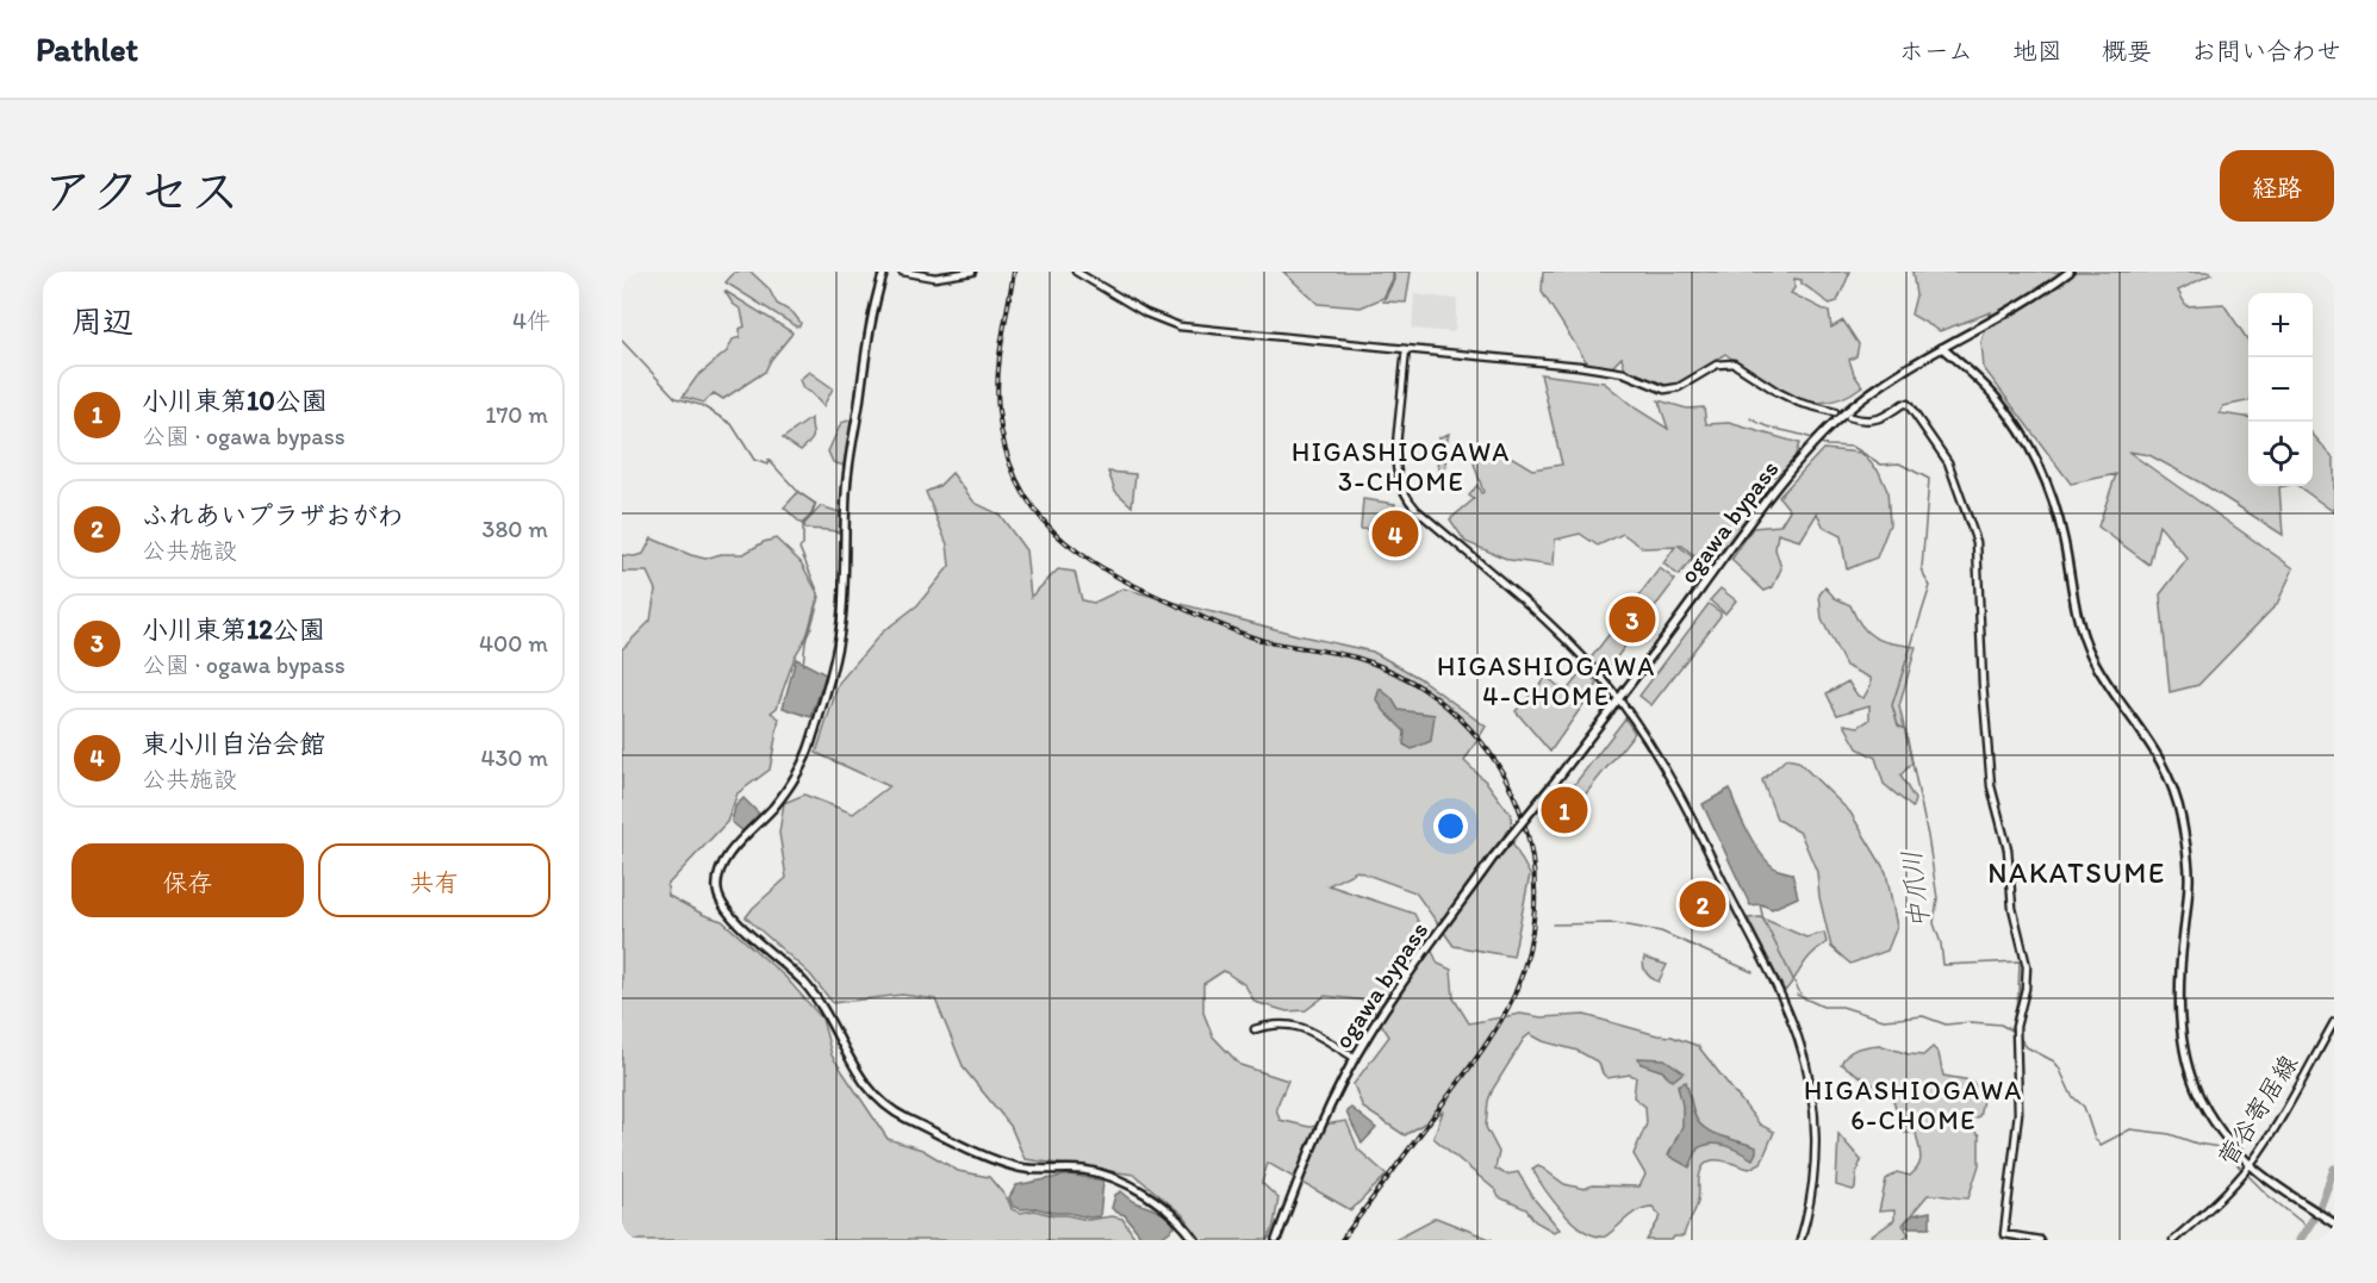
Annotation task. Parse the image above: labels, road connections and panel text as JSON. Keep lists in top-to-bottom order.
{
  "streets": {
    "main road": ["ogawa bypass"],
    "street": ["菅谷寄居線"]
  },
  "districts": [
    "HIGASHIOGAWA 3-CHOME",
    "HIGASHIOGAWA 4-CHOME",
    "NAKATSUME",
    "HIGASHIOGAWA 6-CHOME"
  ],
  "water": ["中爪川"],
  "page": {
    "header": "Pathlet",
    "nav": [
      "ホーム",
      "地図",
      "概要",
      "お問い合わせ"
    ],
    "title": "アクセス",
    "buttons": [
      "経路",
      ["保存", "共有"]
    ],
    "heading": ["周辺", "4件"],
    "map_buttons": ["+", "−"],
    "list": [
      {
        "mark": "1",
        "name": "小川東第10公園",
        "note": "公園 · ogawa bypass",
        "value": "170 m"
      },
      {
        "mark": "2",
        "name": "ふれあいプラザおがわ",
        "note": "公共施設",
        "value": "380 m"
      },
      {
        "mark": "3",
        "name": "小川東第12公園",
        "note": "公園 · ogawa bypass",
        "value": "400 m"
      },
      {
        "mark": "4",
        "name": "東小川自治会館",
        "note": "公共施設",
        "value": "430 m"
      }
    ],
    "pins": [
      "4",
      "3",
      "1",
      "2"
    ]
  }
}
